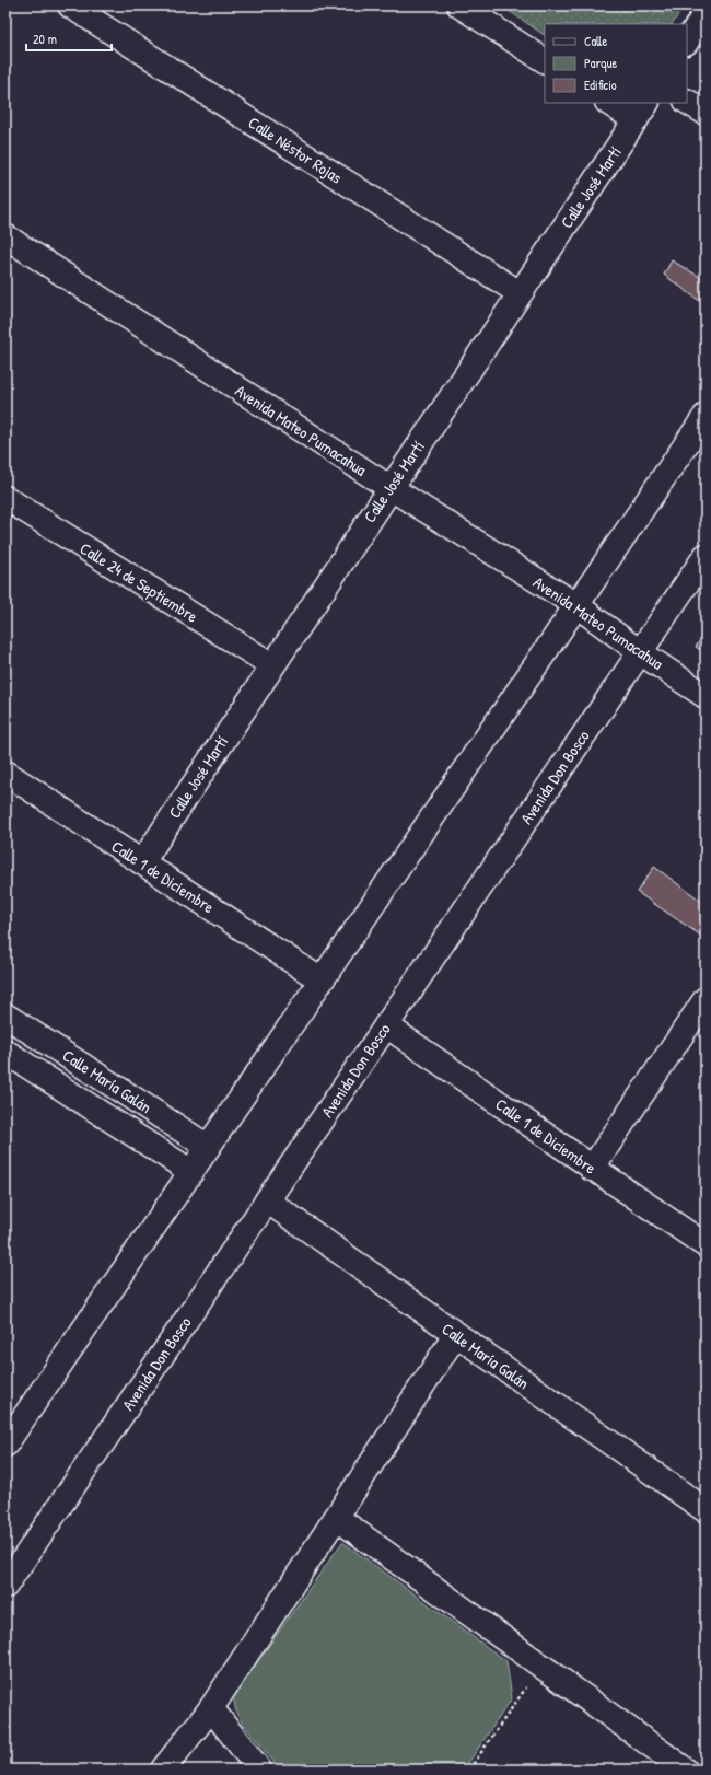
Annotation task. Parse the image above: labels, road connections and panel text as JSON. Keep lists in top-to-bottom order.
{
  "streets": {
    "street": [
      "Calle Néstor Rojas",
      "Calle José Martí",
      "Avenida Mateo Pumacahua",
      "Calle 24 de Septiembre",
      "Avenida Don Bosco",
      "Calle 1 de Diciembre",
      "Calle María Galán"
    ]
  },
  "crossings": [
    ["Calle Néstor Rojas", "Calle José Martí"],
    ["Calle José Martí", "Avenida Mateo Pumacahua"],
    ["Calle José Martí", "Calle 24 de Septiembre"],
    ["Calle José Martí", "Calle 1 de Diciembre"],
    ["Avenida Mateo Pumacahua", "Avenida Don Bosco"],
    ["Avenida Don Bosco", "Calle 1 de Diciembre"],
    ["Avenida Don Bosco", "Calle María Galán"]
  ],
  "legend": ["Calle", "Parque", "Edificio"],
  "scale_bar": "20 m"
}
